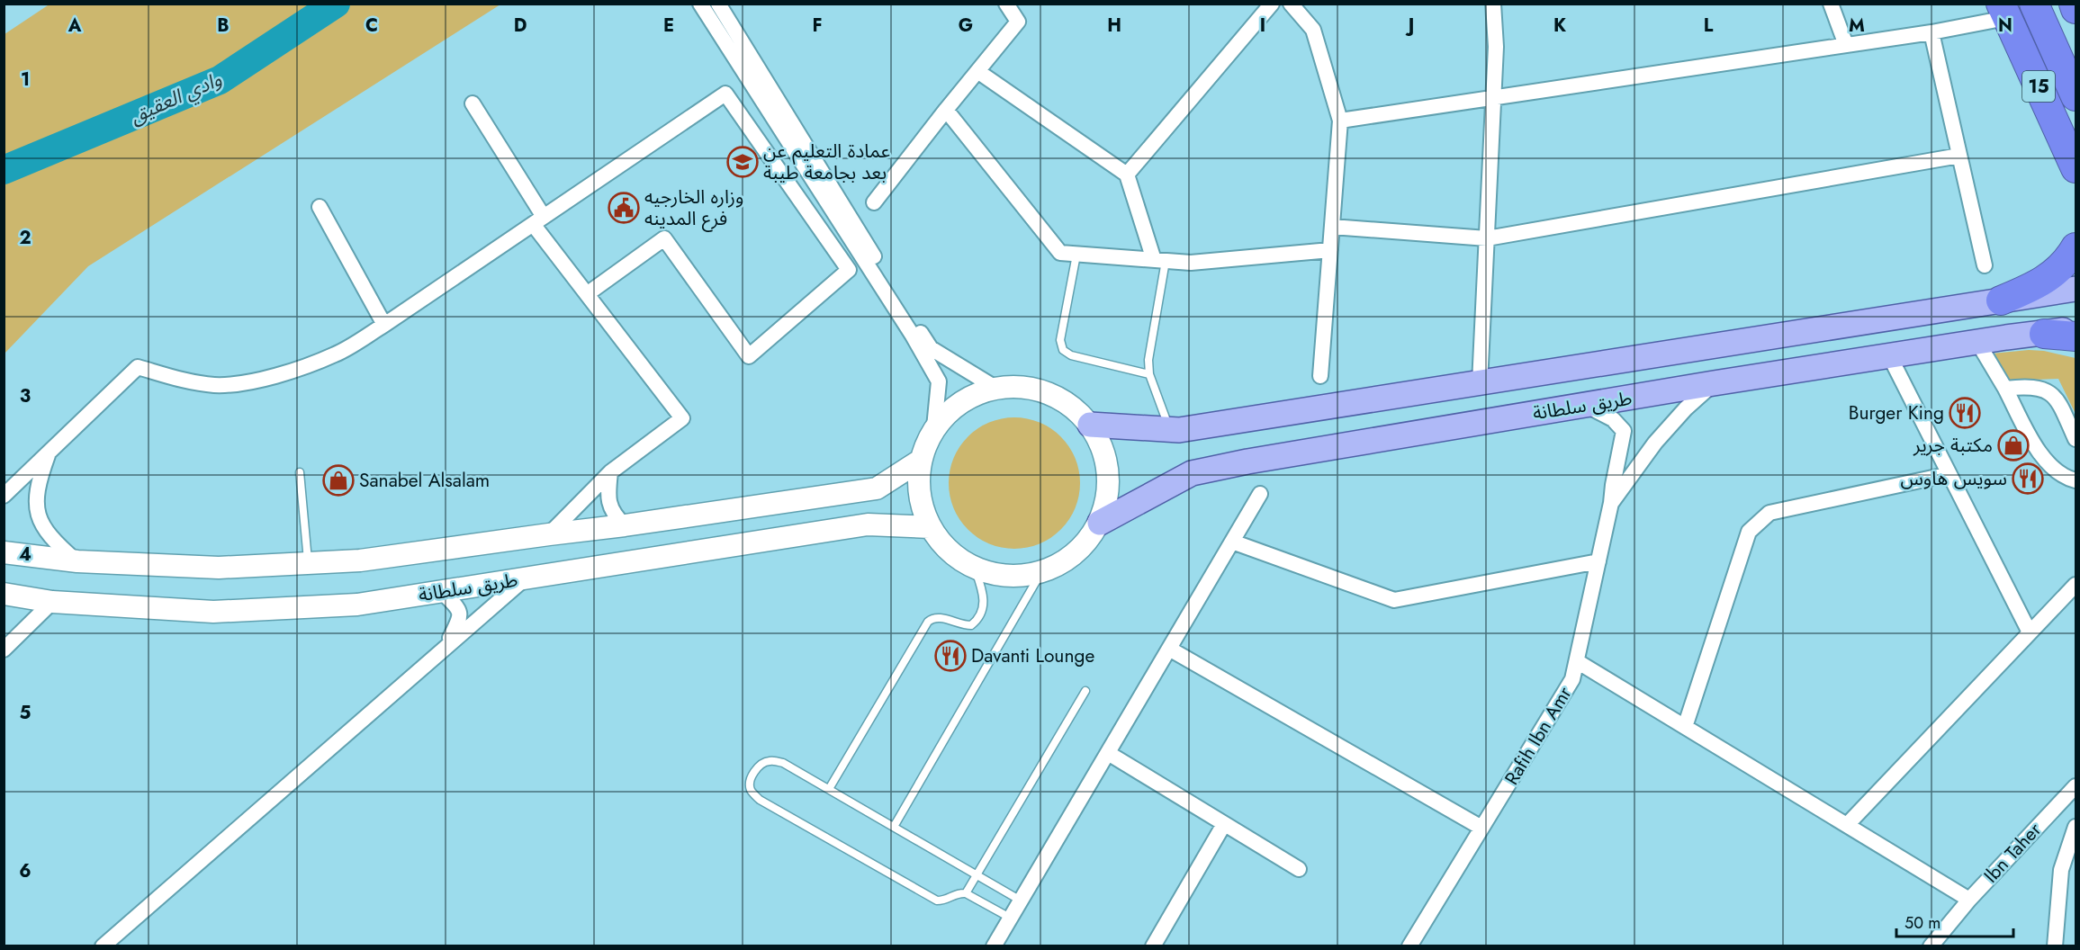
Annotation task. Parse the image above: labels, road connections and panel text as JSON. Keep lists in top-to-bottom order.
{
  "streets": {
    "highway": ["15"],
    "main road": ["طريق سلطانة"],
    "street": ["Rafih Ibn Amr", "Ibn Taher"]
  },
  "crossings": [
    ["طريق سلطانة", "Rafih Ibn Amr"]
  ],
  "water": ["وادي العقيق"],
  "places": {
    "school or university": ["عمادة التعليم عن بعد بجامعة طيبة"],
    "public building": ["وزاره الخارجيه فرع المدينه"],
    "restaurant": ["Burger King", "سويس هاوس", "Davanti Lounge"],
    "shop": ["مكتبة جرير", "Sanabel Alsalam"]
  },
  "scale_bar": "50 m",
  "grid": {
    "columns": [
      "A",
      "B",
      "C",
      "D",
      "E",
      "F",
      "G",
      "H",
      "I",
      "J",
      "K",
      "L",
      "M",
      "N"
    ],
    "rows": [
      "1",
      "2",
      "3",
      "4",
      "5",
      "6"
    ]
  }
}
